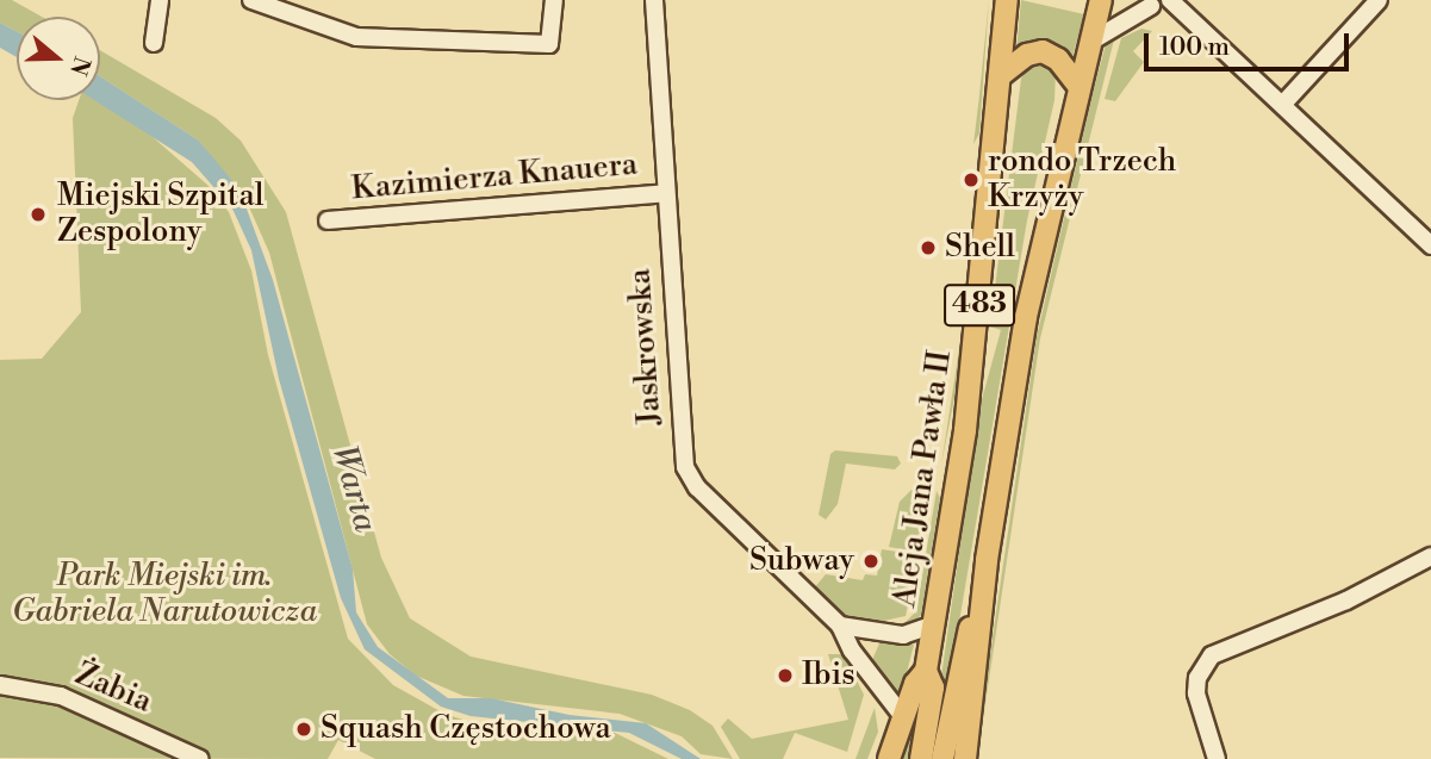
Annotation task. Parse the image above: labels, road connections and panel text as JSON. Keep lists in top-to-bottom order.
{
  "streets": {
    "main road": ["483", "Aleja Jana Pawła II"],
    "street": ["Kazimierza Knauera", "Jaskrowska", "Żabia"]
  },
  "crossings": [
    ["Kazimierza Knauera", "Jaskrowska"],
    ["Jaskrowska", "Aleja Jana Pawła II"]
  ],
  "water": ["Warta"],
  "parks": ["Park Miejski im. Gabriela Narutowicza"],
  "places": [
    "rondo Trzech Krzyży",
    "Miejski Szpital Zespolony",
    "Shell",
    "Subway",
    "Ibis",
    "Squash Częstochowa"
  ],
  "scale_bar": "100 m",
  "north": "right"
}
